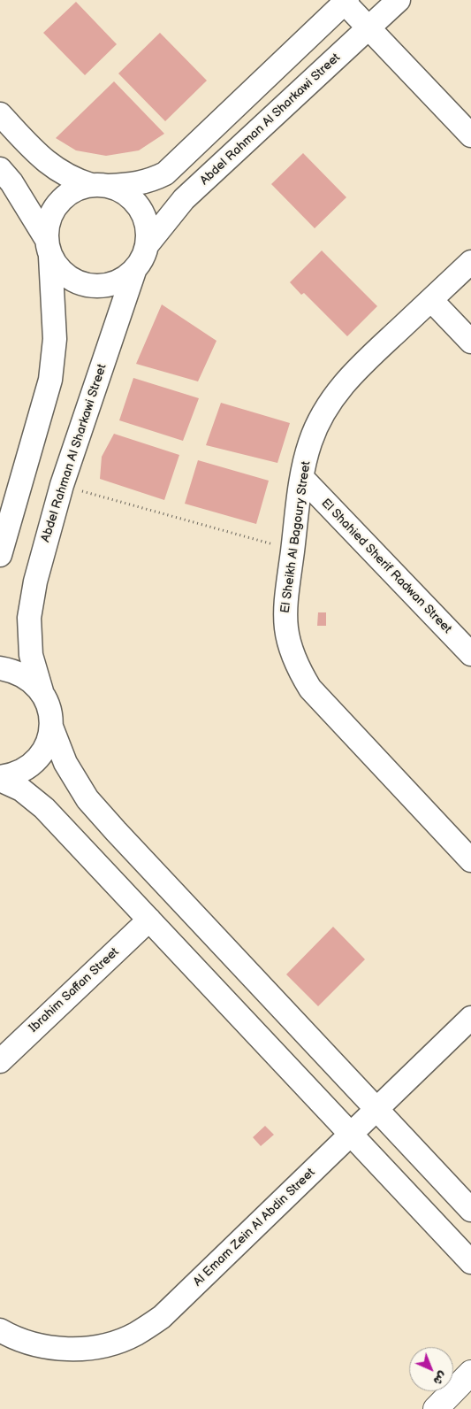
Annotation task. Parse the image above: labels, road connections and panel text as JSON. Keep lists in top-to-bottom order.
{
  "streets": {
    "street": [
      "Abdel Rahman Al Sharkawi Street",
      "El Sheikh Al Bagoury Street",
      "El Shahied Sherif Radwan Street",
      "Ibrahim Saffan Street",
      "Al Emam Zein Al Abdin Street"
    ]
  },
  "crossings": [
    ["El Sheikh Al Bagoury Street", "El Shahied Sherif Radwan Street"]
  ],
  "north": "bottom right"
}
